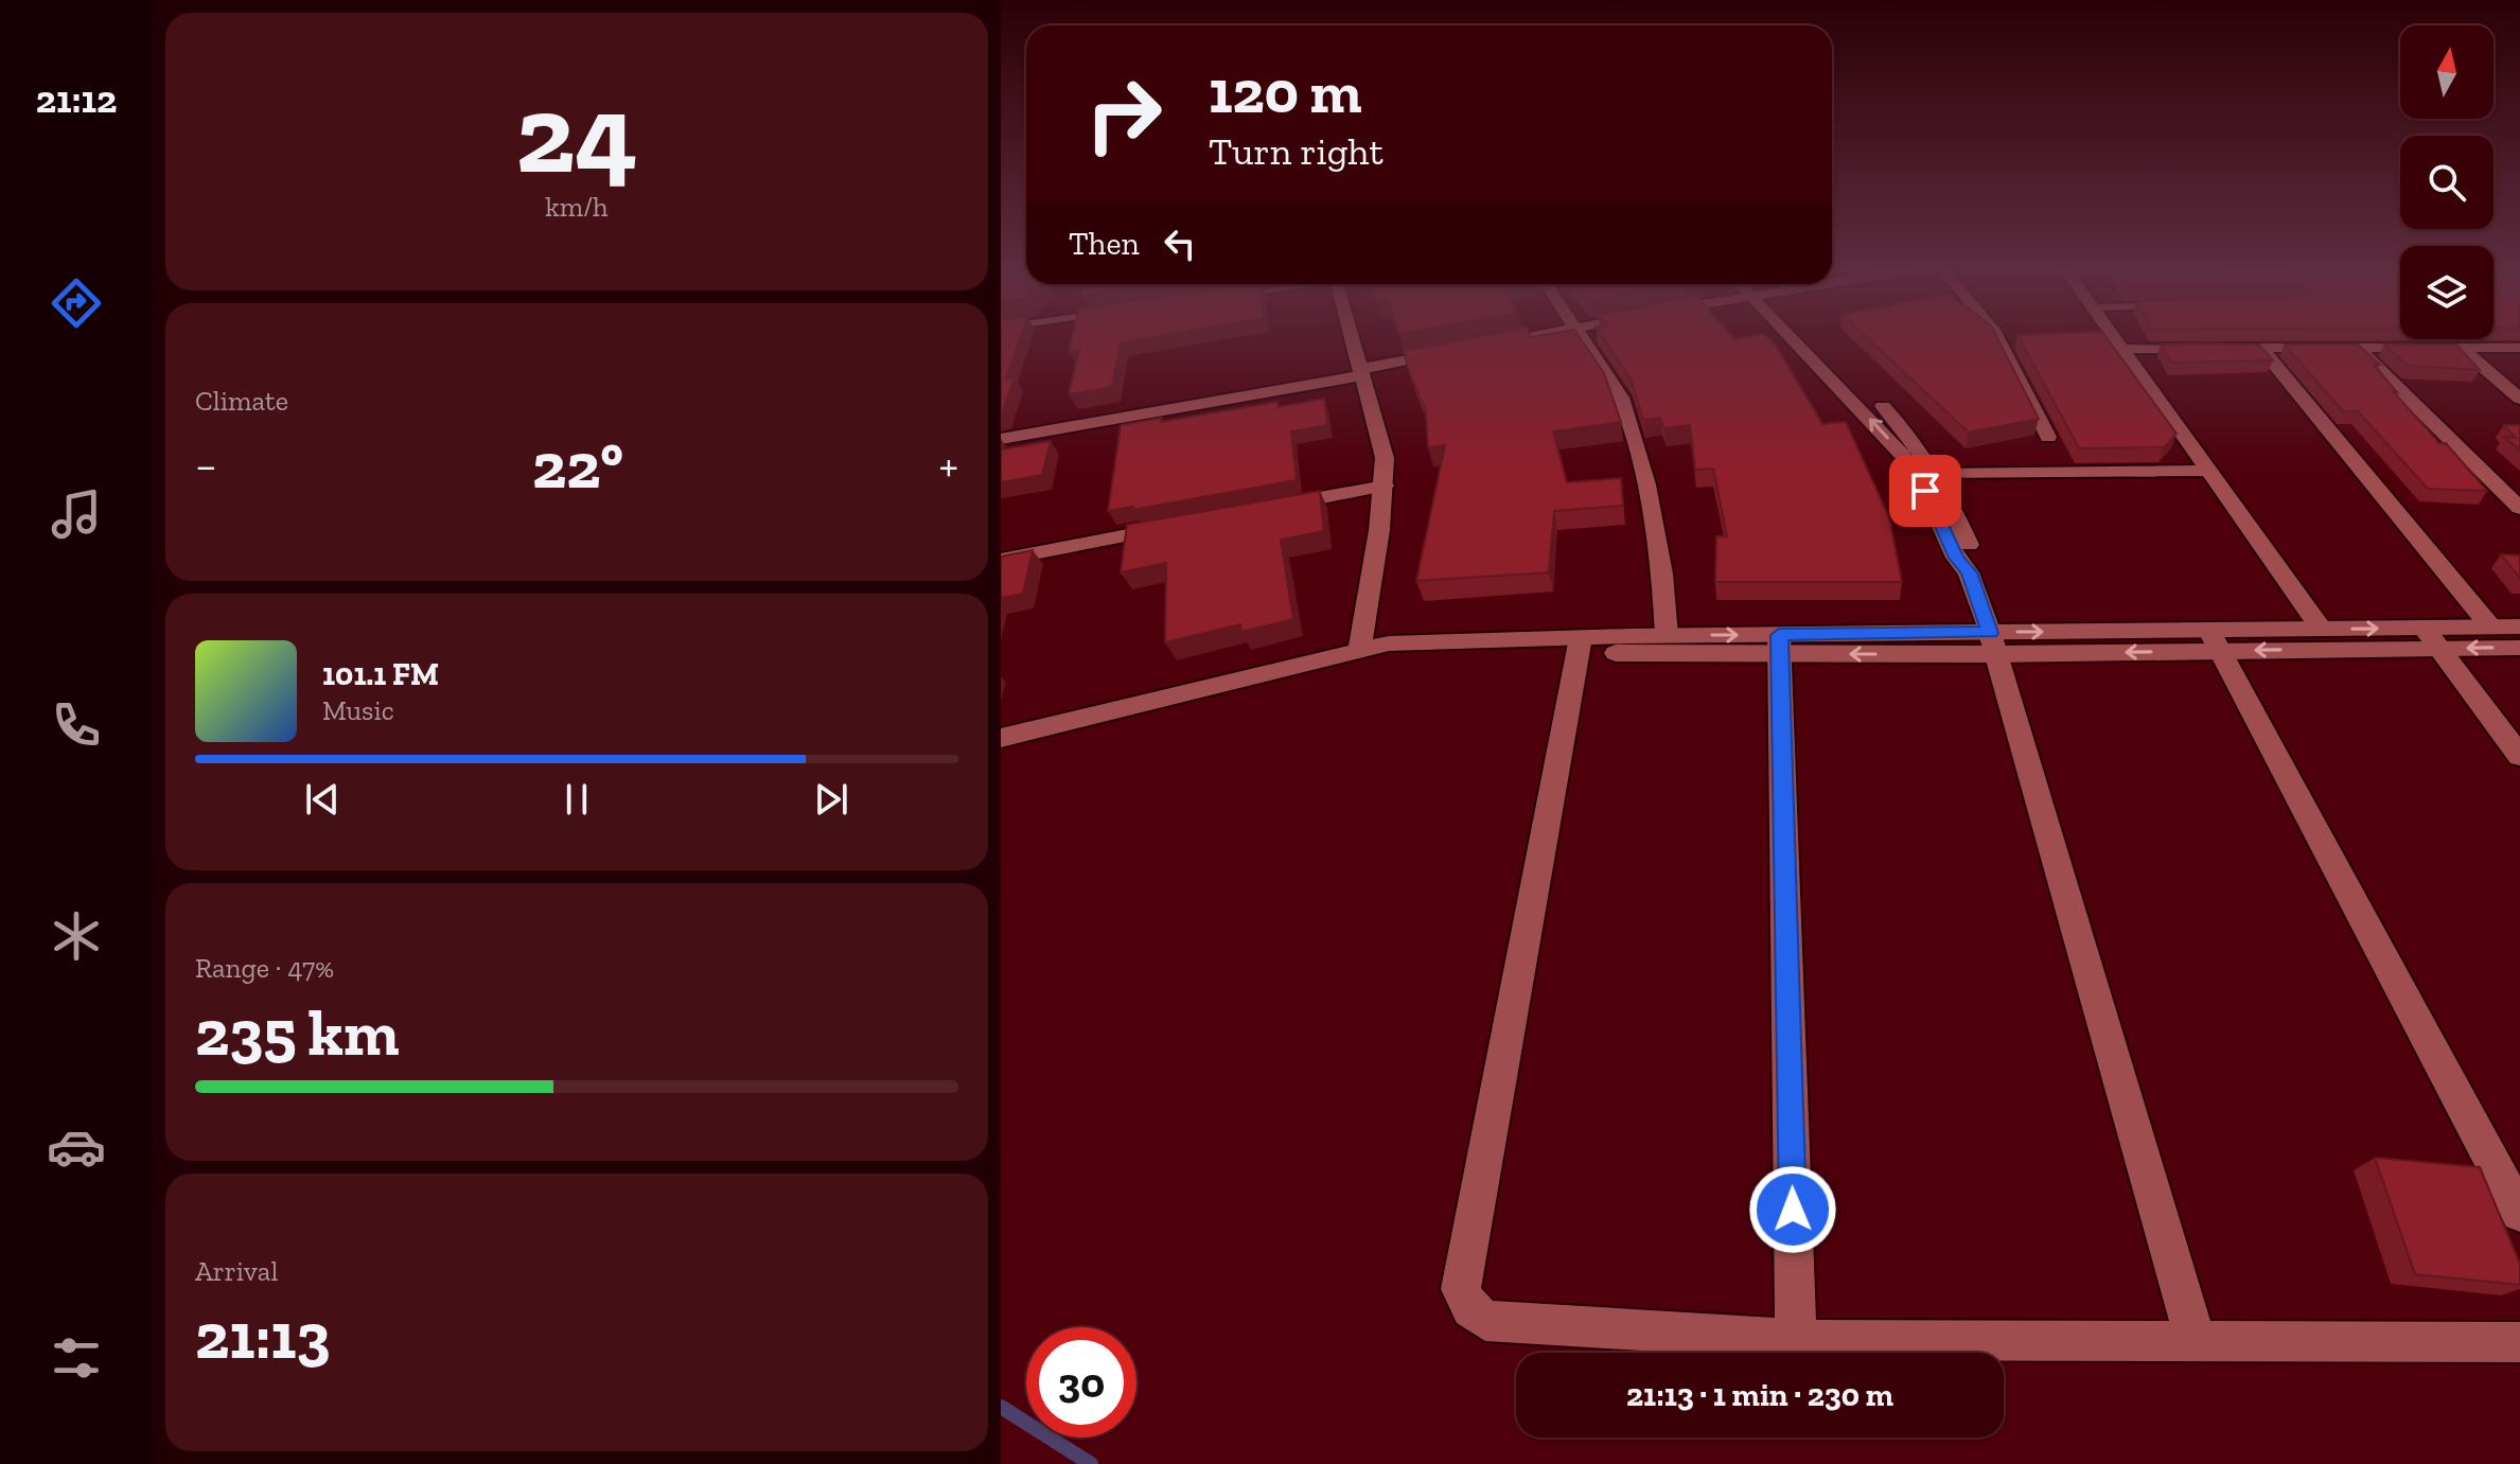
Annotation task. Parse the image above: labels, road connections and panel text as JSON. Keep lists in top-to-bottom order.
{
  "north": "top",
  "page": {
    "tabs": "21:12",
    "tile": [
      ["24", "km/h"],
      "Climate",
      ["Range · 47%", "235 km"],
      ["Arrival", "21:13"]
    ],
    "turn": ["120 m", "Turn right"],
    "then": "Then",
    "heat": ["−", "22°", "+"],
    "song": ["101.1 FM", "Music"],
    "limit": "30",
    "trip": "21:13 · 1 min · 230 m"
  }
}
